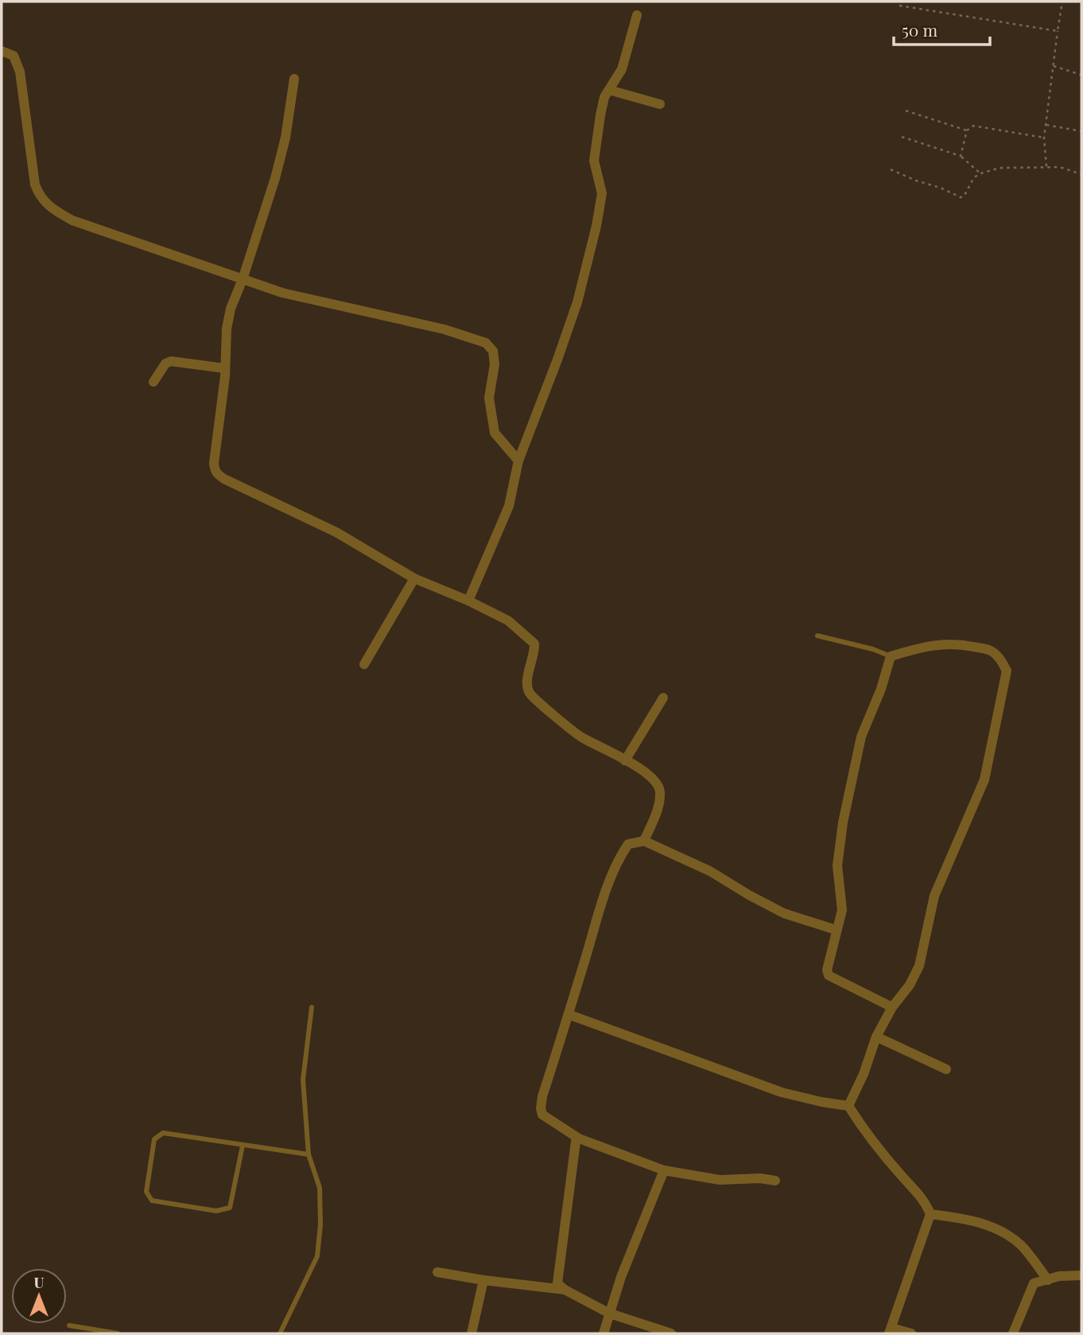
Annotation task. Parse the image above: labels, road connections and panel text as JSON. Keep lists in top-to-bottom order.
{
  "scale_bar": "50 m",
  "north": "top"
}
